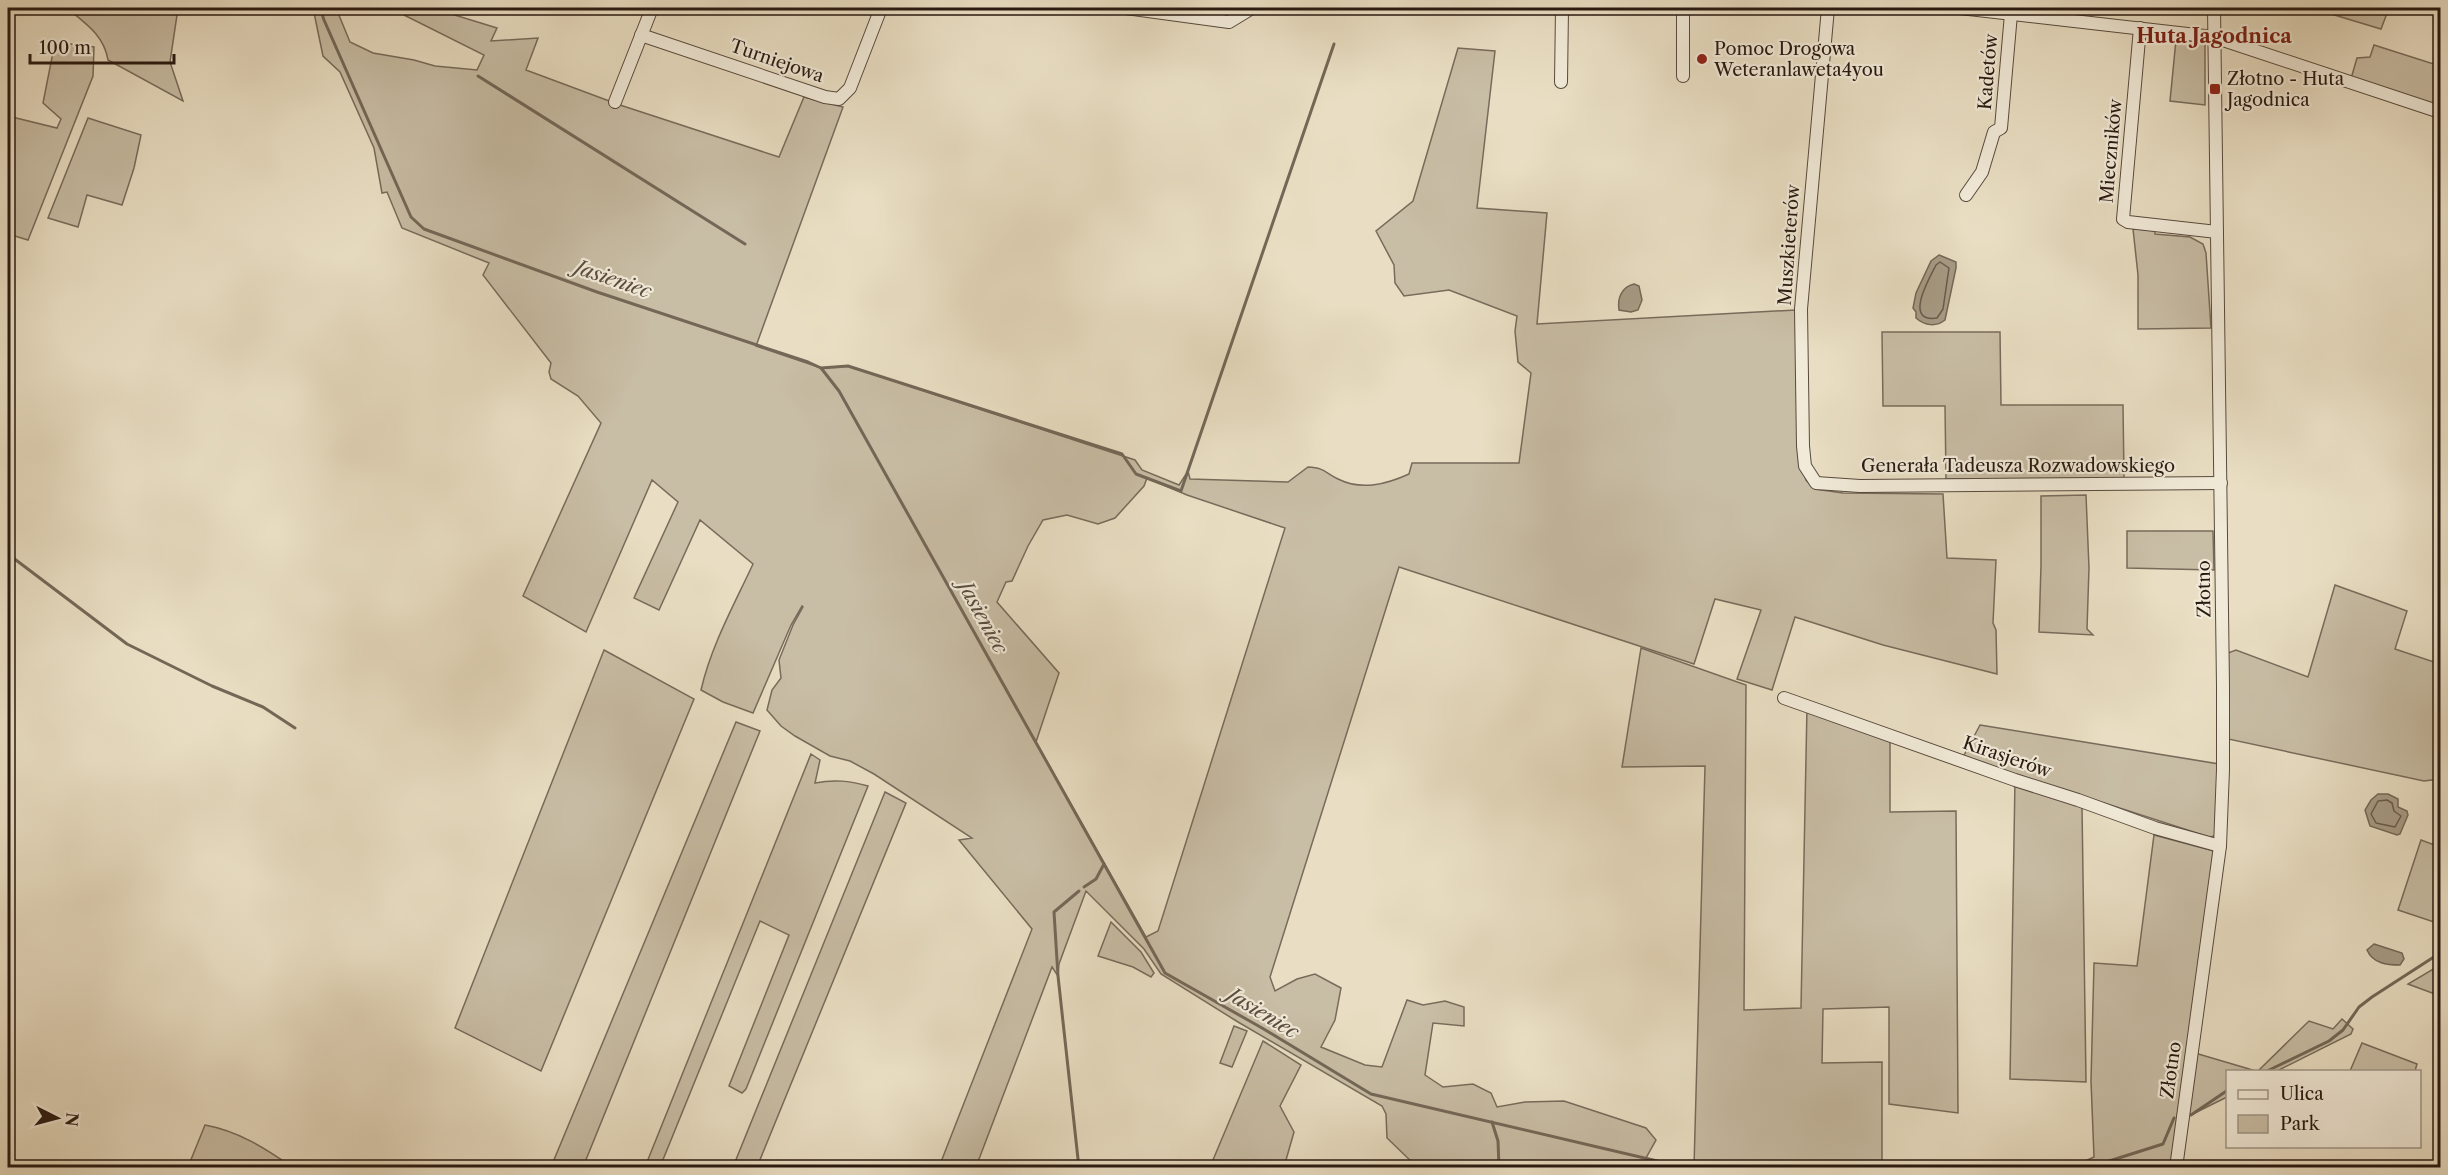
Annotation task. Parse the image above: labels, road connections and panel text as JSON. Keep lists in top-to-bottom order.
{
  "streets": {
    "street": [
      "Turniejowa",
      "Kadetów",
      "Mieczników",
      "Muszkieterów",
      "Generała Tadeusza Rozwadowskiego",
      "Złotno",
      "Kirasjerów"
    ]
  },
  "crossings": [
    ["Mieczników", "Złotno"],
    ["Muszkieterów", "Generała Tadeusza Rozwadowskiego"],
    ["Generała Tadeusza Rozwadowskiego", "Złotno"],
    ["Złotno", "Kirasjerów"]
  ],
  "districts": ["Huta Jagodnica"],
  "water": ["Jasieniec"],
  "places": {
    "other": ["Pomoc Drogowa Weteranlaweta4you"],
    "transit": ["Złotno - Huta Jagodnica"]
  },
  "legend": ["Ulica", "Park"],
  "scale_bar": "100 m",
  "north": "right"
}
